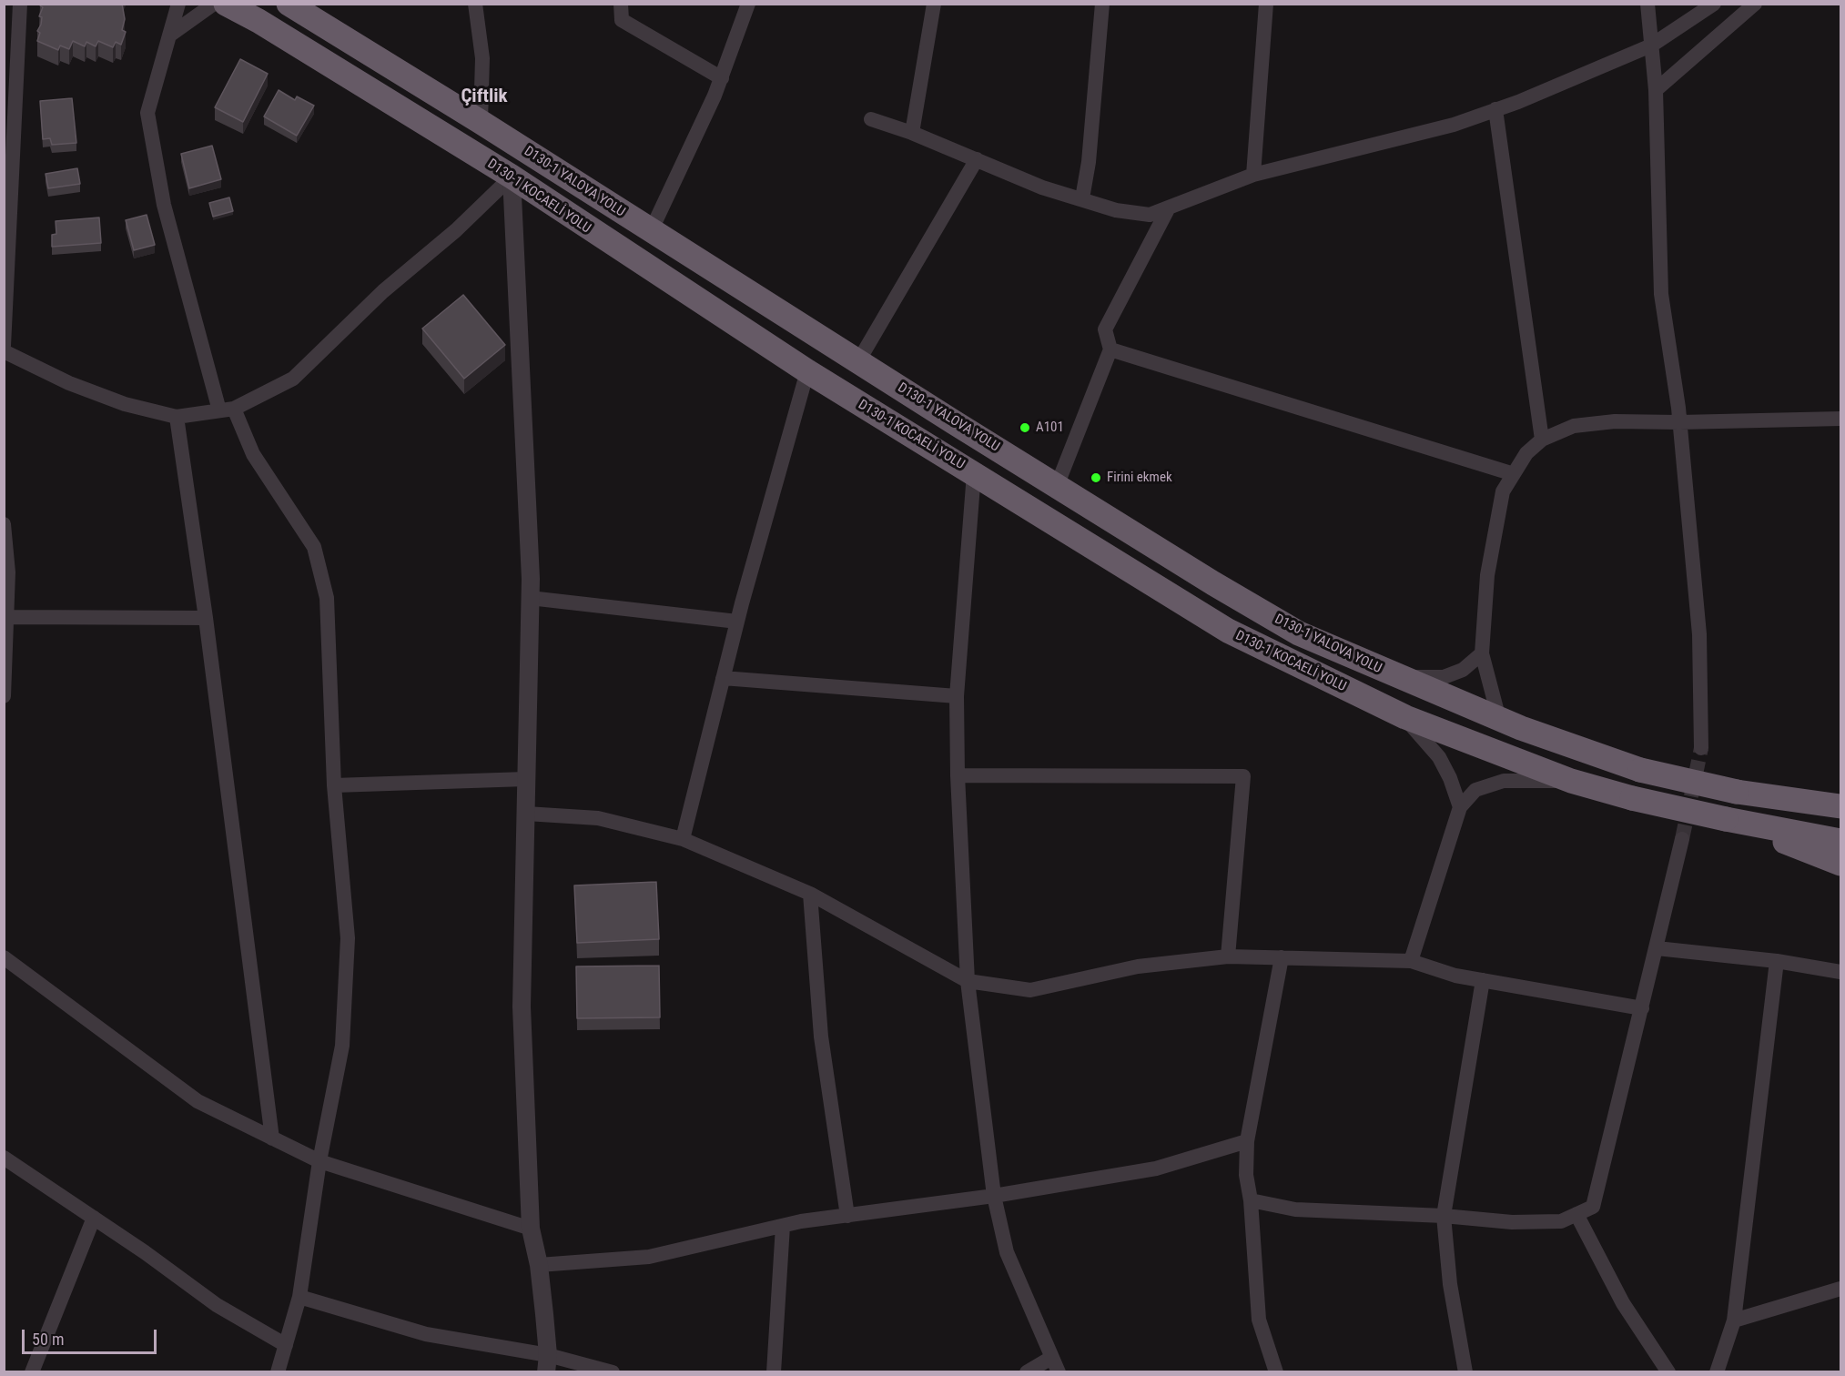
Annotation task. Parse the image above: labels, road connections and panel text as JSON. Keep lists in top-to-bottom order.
{
  "streets": {
    "highway": ["D130-1 YALOVA YOLU", "D130-1 KOCAELİ YOLU"]
  },
  "districts": ["Çiftlik"],
  "places": ["A101", "Firini ekmek"],
  "scale_bar": "50 m"
}
